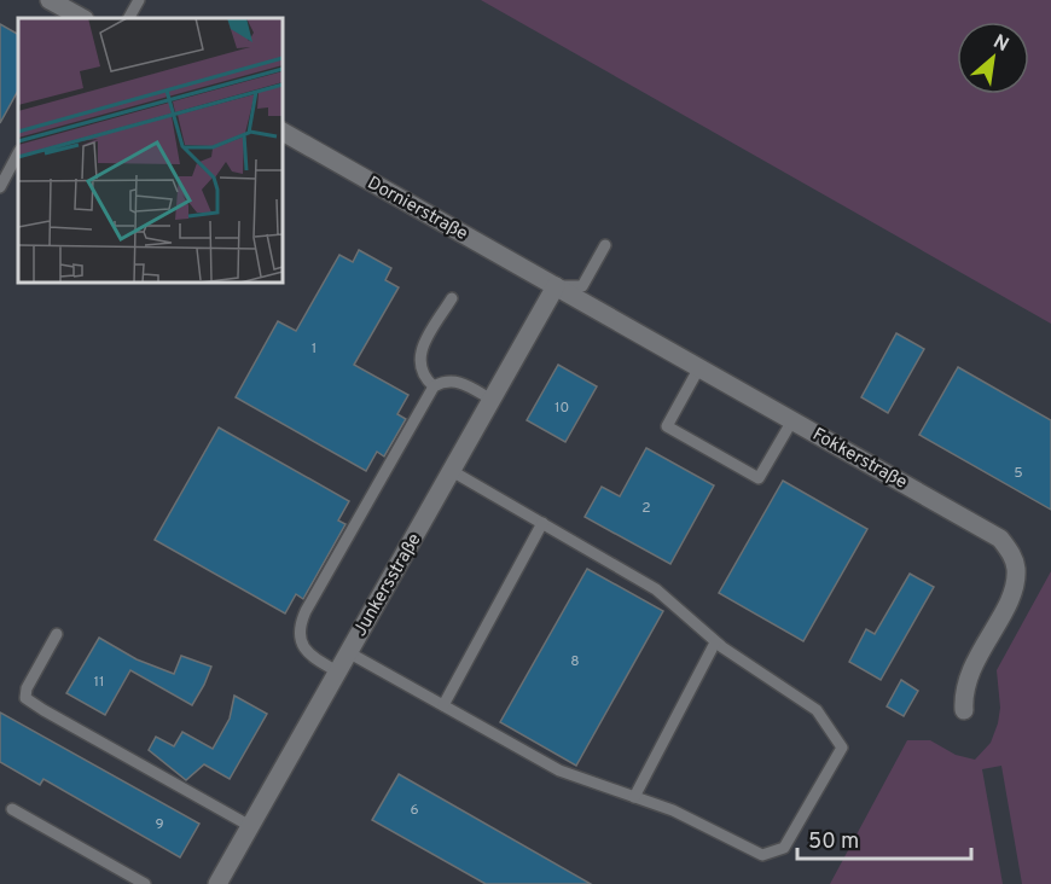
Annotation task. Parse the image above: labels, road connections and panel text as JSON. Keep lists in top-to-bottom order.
{
  "streets": {
    "street": ["Dornierstraße", "Fokkerstraße", "Junkersstraße"]
  },
  "crossings": [
    ["Dornierstraße", "Fokkerstraße"],
    ["Dornierstraße", "Junkersstraße"],
    ["Fokkerstraße", "Junkersstraße"]
  ],
  "house_numbers": [
    "1",
    "10",
    "5",
    "2",
    "8",
    "11",
    "6",
    "9"
  ],
  "scale_bar": "50 m",
  "north": "top right"
}
